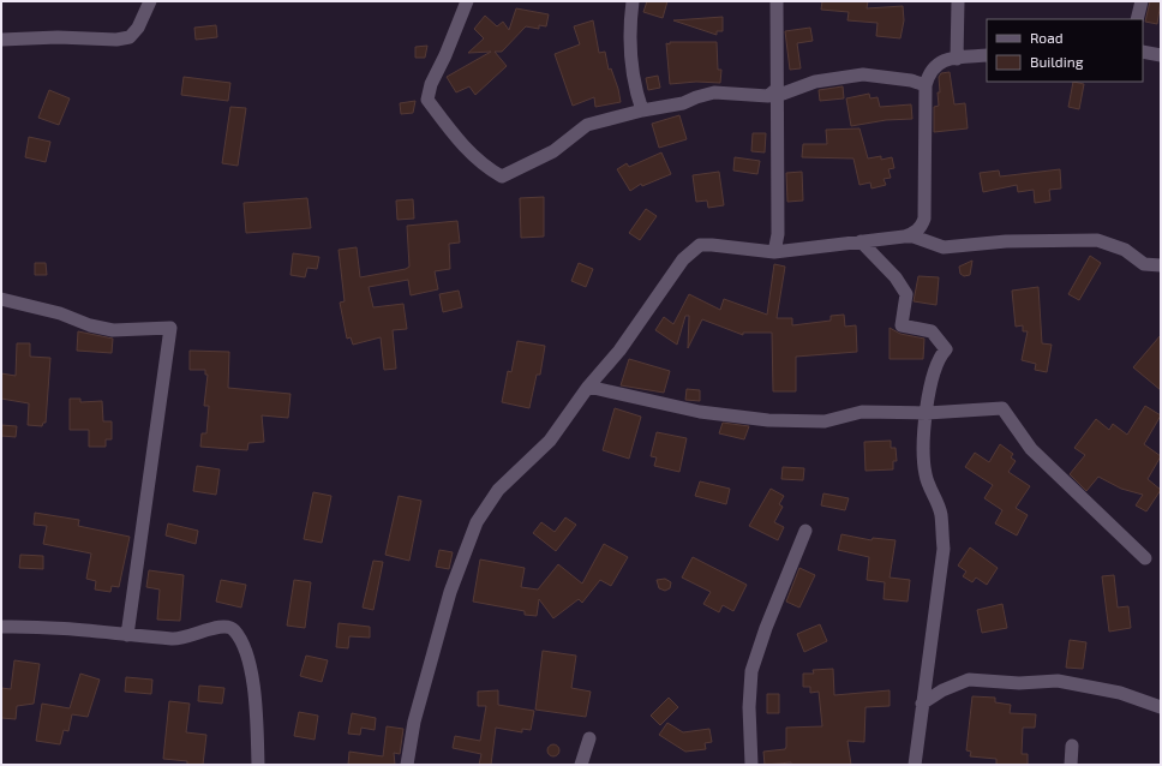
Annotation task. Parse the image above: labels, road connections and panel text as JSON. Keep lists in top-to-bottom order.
{
  "legend": ["Road", "Building"]
}
